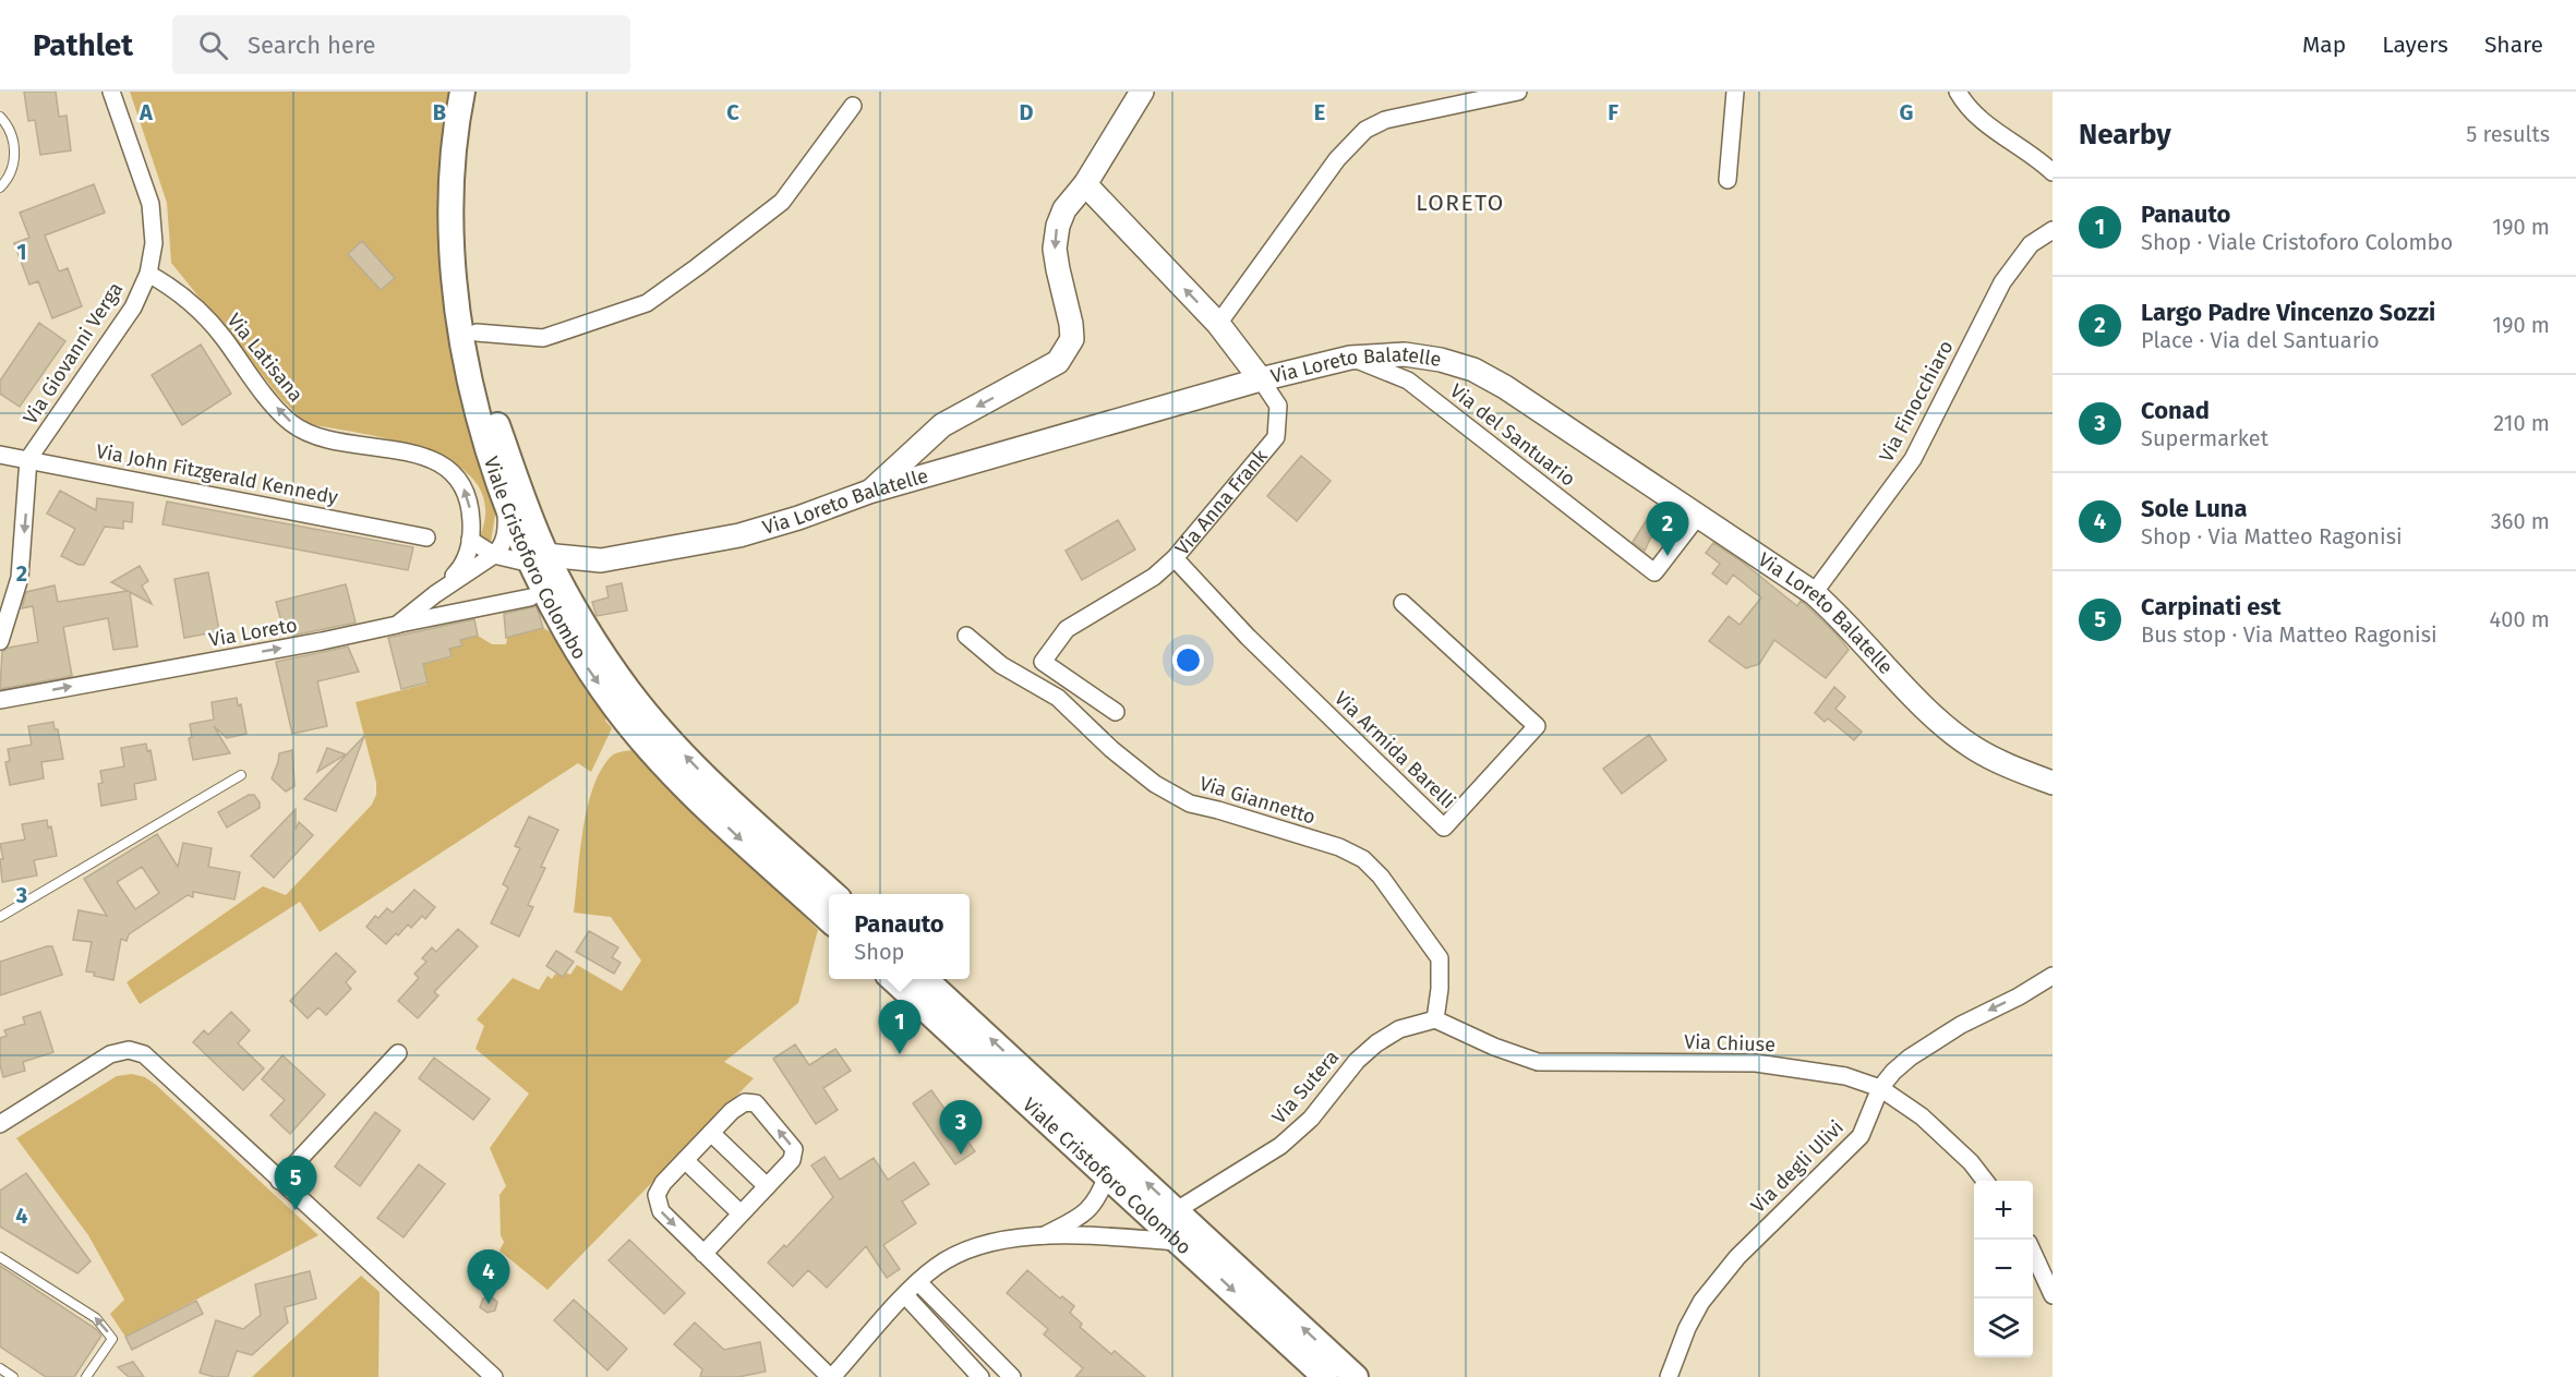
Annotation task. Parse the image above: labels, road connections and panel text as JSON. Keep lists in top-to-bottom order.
{
  "streets": {
    "main road": ["Viale Cristoforo Colombo"],
    "street": [
      "Via Giovanni Verga",
      "Via Latisana",
      "Via Loreto Balatelle",
      "Via Finocchiaro",
      "Via del Santuario",
      "Via John Fitzgerald Kennedy",
      "Via Anna Frank",
      "Via Loreto",
      "Via Armida Barelli",
      "Via Giannetto",
      "Via Chiuse",
      "Via Sutera",
      "Via degli Ulivi"
    ]
  },
  "crossings": [
    ["Via Giovanni Verga", "Via Latisana"],
    ["Via Giovanni Verga", "Via John Fitzgerald Kennedy"],
    ["Via Latisana", "Via Loreto"],
    ["Via Loreto Balatelle", "Via Finocchiaro"],
    ["Via Loreto Balatelle", "Via del Santuario"],
    ["Via Loreto Balatelle", "Via Anna Frank"],
    ["Via Loreto Balatelle", "Viale Cristoforo Colombo"],
    ["Via Anna Frank", "Via Armida Barelli"],
    ["Via Anna Frank", "Via Giannetto"],
    ["Viale Cristoforo Colombo", "Via Sutera"],
    ["Via Giannetto", "Via Chiuse"],
    ["Via Giannetto", "Via Sutera"],
    ["Via Chiuse", "Via Sutera"],
    ["Via Chiuse", "Via degli Ulivi"]
  ],
  "one_way": ["Via Latisana", "Via Loreto", "Via degli Ulivi"],
  "districts": ["LORETO"],
  "page": {
    "header": "Pathlet",
    "search": "Search here",
    "nav": ["Map", "Layers", "Share"],
    "heading": ["Nearby", "5 results"],
    "list": [
      {
        "mark": "1",
        "name": "Panauto",
        "note": "Shop · Viale Cristoforo Colombo",
        "value": "190 m"
      },
      {
        "mark": "2",
        "name": "Largo Padre Vincenzo Sozzi",
        "note": "Place · Via del Santuario",
        "value": "190 m"
      },
      {
        "mark": "3",
        "name": "Conad",
        "note": "Supermarket",
        "value": "210 m"
      },
      {
        "mark": "4",
        "name": "Sole Luna",
        "note": "Shop · Via Matteo Ragonisi",
        "value": "360 m"
      },
      {
        "mark": "5",
        "name": "Carpinati est",
        "note": "Bus stop · Via Matteo Ragonisi",
        "value": "400 m"
      }
    ],
    "pins": [
      "2",
      "1",
      "3",
      "5",
      "4"
    ],
    "popup": ["Panauto", "Shop"],
    "map_buttons": ["+", "−"]
  },
  "grid": {
    "columns": [
      "A",
      "B",
      "C",
      "D",
      "E",
      "F",
      "G"
    ],
    "rows": [
      "1",
      "2",
      "3",
      "4"
    ]
  }
}
